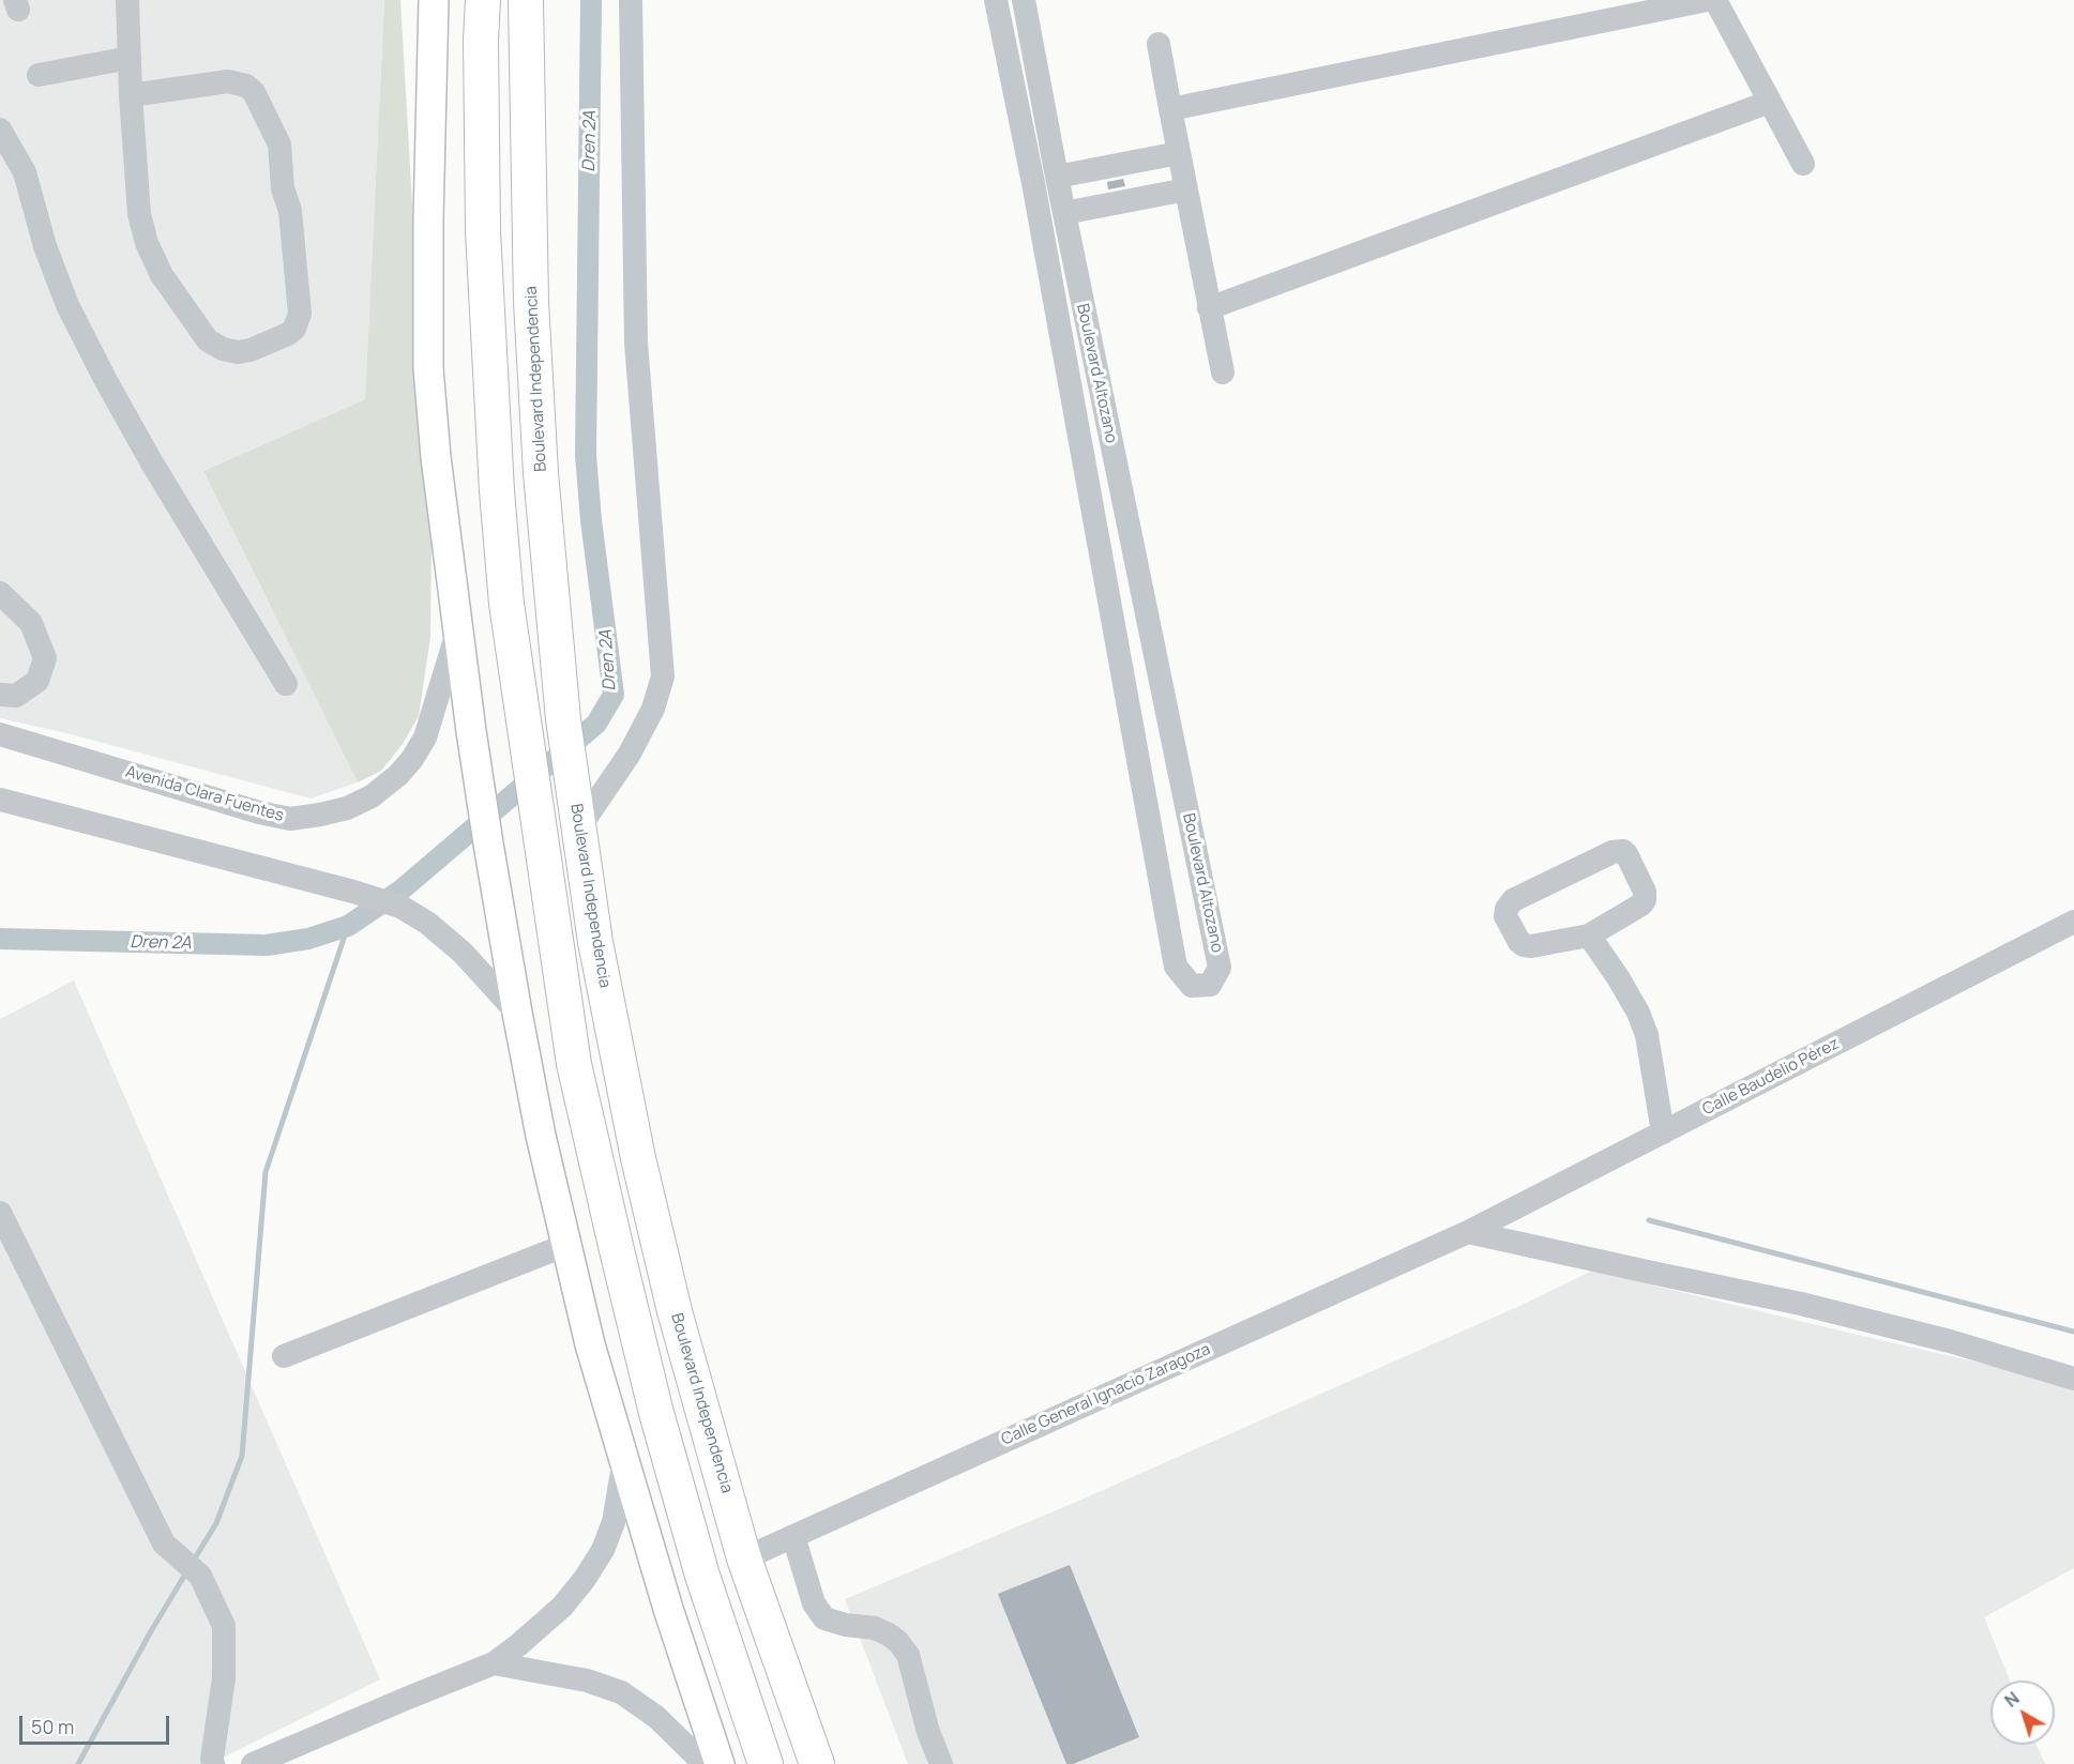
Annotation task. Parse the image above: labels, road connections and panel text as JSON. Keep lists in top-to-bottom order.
{
  "streets": {
    "highway": ["Boulevard Independencia"],
    "street": [
      "Boulevard Altozano",
      "Avenida Clara Fuentes",
      "Calle Baudelio Pérez",
      "Calle General Ignacio Zaragoza"
    ]
  },
  "crossings": [
    ["Boulevard Independencia", "Calle General Ignacio Zaragoza"],
    ["Calle Baudelio Pérez", "Calle General Ignacio Zaragoza"]
  ],
  "water": ["Dren 2A"],
  "scale_bar": "50 m",
  "north": "top left"
}
